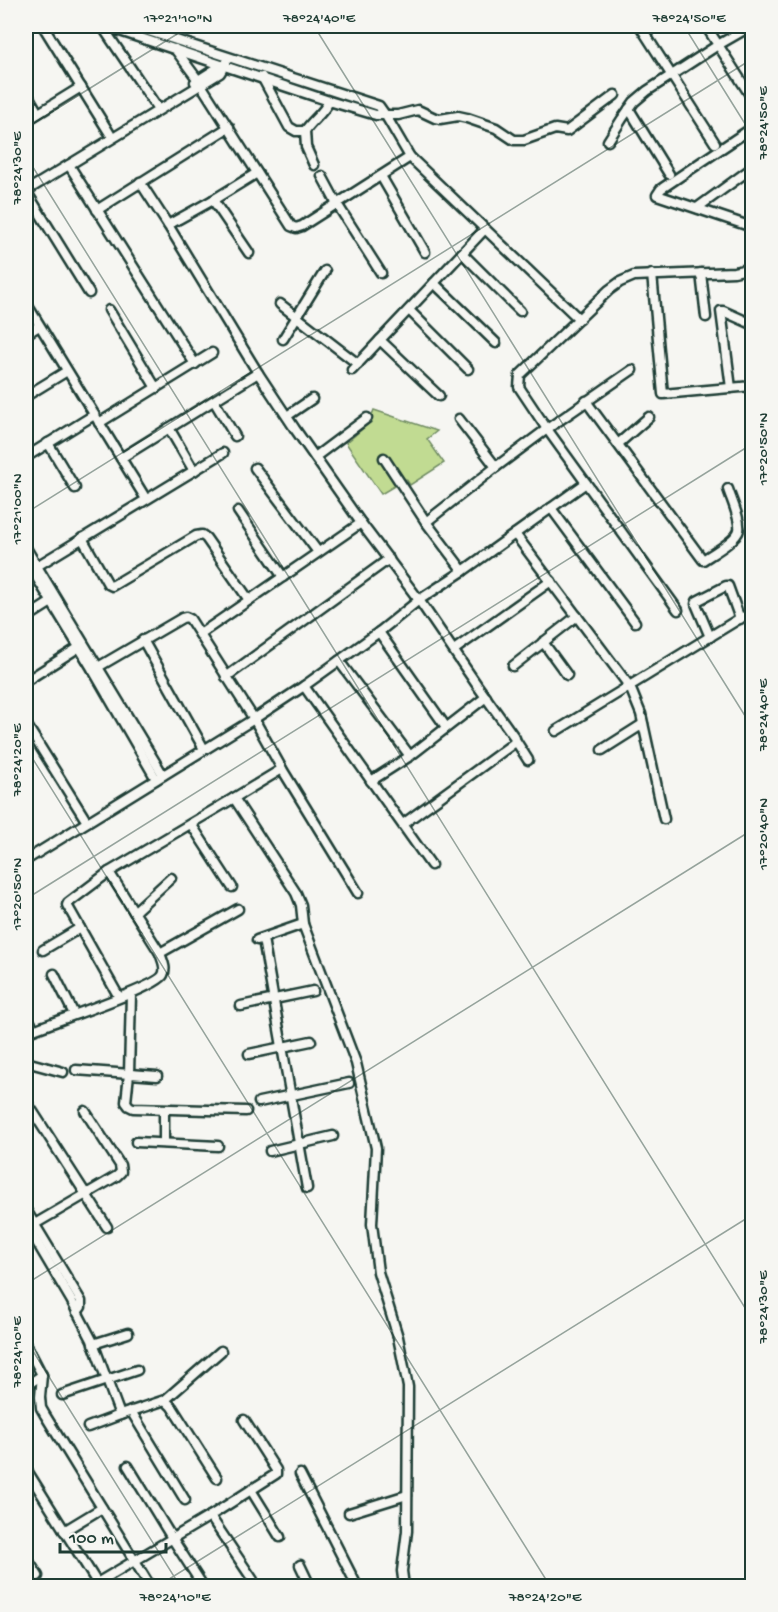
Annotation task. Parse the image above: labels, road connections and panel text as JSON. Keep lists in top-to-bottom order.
{
  "scale_bar": "100 m",
  "coordinates": [
    "17°21'10\"N",
    "78°24'40\"E",
    "78°24'50\"E",
    "78°24'30\"E",
    "17°20'50\"N",
    "17°21'00\"N",
    "78°24'20\"E",
    "17°20'40\"N",
    "78°24'10\"E"
  ]
}
